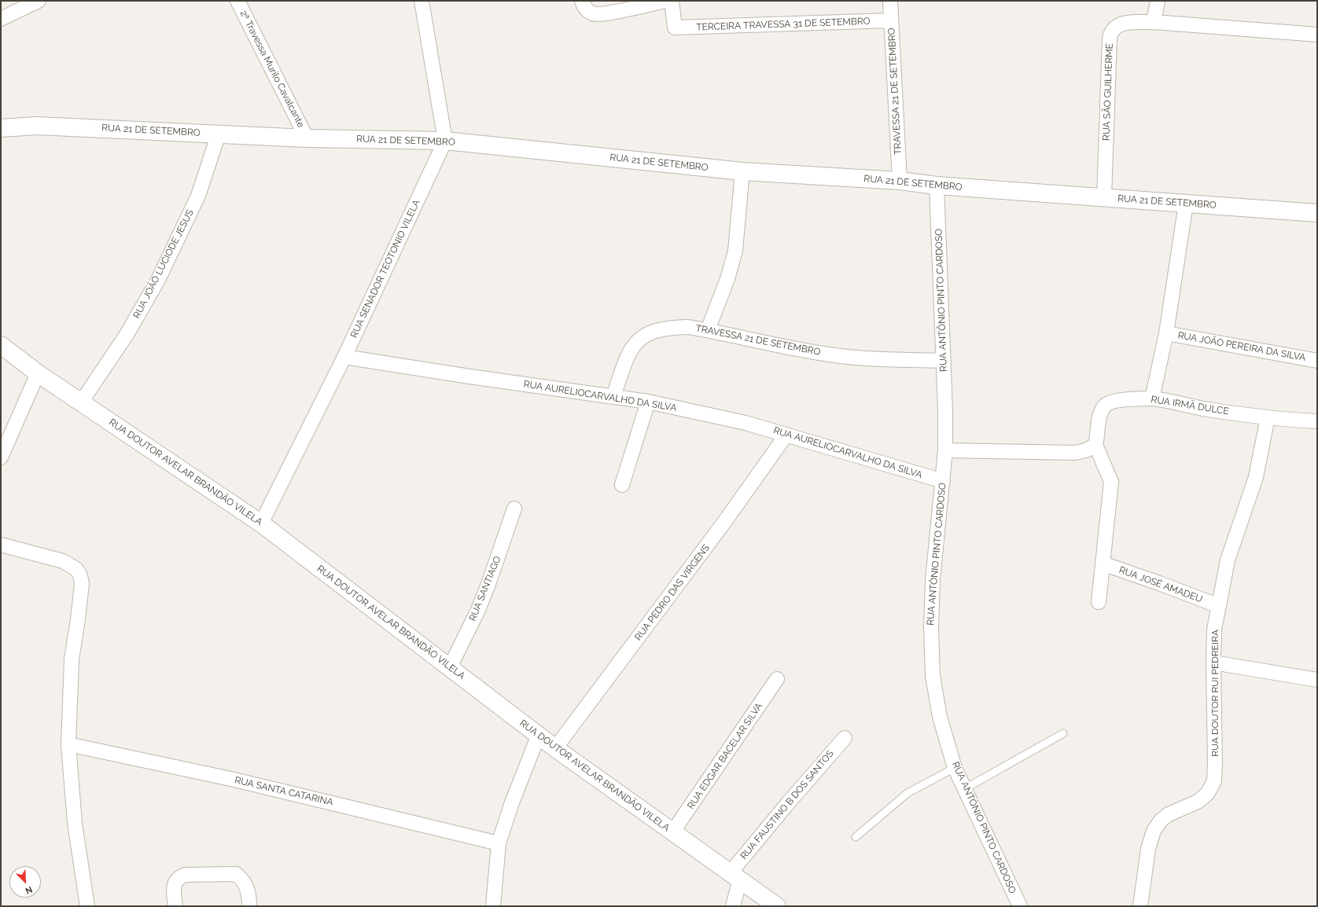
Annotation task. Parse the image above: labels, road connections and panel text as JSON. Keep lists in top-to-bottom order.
{
  "streets": {
    "street": [
      "TERCEIRA TRAVESSA 31 DE SETEMBRO",
      "2ª Travessa Murilo Cavalcante",
      "TRAVESSA 21 DE SETEMBRO",
      "RUA SÃO GUILHERME",
      "RUA 21 DE SETEMBRO",
      "RUA JOÃO LUCIODE JESUS",
      "RUA SENADOR TEOTONIO VILELA",
      "RUA ANTÔNIO PINTO CARDOSO",
      "RUA JOÃO PEREIRA DA SILVA",
      "RUA AURELIOCARVALHO DA SILVA",
      "RUA IRMÃ DULCE",
      "RUA DOUTOR AVELAR BRANDÃO VILELA",
      "RUA JOSÉ AMADEU",
      "RUA SANTIAGO",
      "RUA PEDRO DAS VIRGENS",
      "RUA DOUTOR RUI PEDREIRA",
      "RUA EDGAR BACELAR SILVA",
      "RUA SANTA CATARINA",
      "RUA FAUSTINO B DOS SANTOS"
    ]
  },
  "crossings": [
    ["TERCEIRA TRAVESSA 31 DE SETEMBRO", "TRAVESSA 21 DE SETEMBRO"],
    ["2ª Travessa Murilo Cavalcante", "RUA 21 DE SETEMBRO"],
    ["TRAVESSA 21 DE SETEMBRO", "RUA 21 DE SETEMBRO"],
    ["TRAVESSA 21 DE SETEMBRO", "RUA ANTÔNIO PINTO CARDOSO"],
    ["TRAVESSA 21 DE SETEMBRO", "RUA AURELIOCARVALHO DA SILVA"],
    ["RUA SÃO GUILHERME", "RUA 21 DE SETEMBRO"],
    ["RUA 21 DE SETEMBRO", "RUA JOÃO LUCIODE JESUS"],
    ["RUA 21 DE SETEMBRO", "RUA SENADOR TEOTONIO VILELA"],
    ["RUA 21 DE SETEMBRO", "RUA ANTÔNIO PINTO CARDOSO"],
    ["RUA 21 DE SETEMBRO", "RUA JOÃO PEREIRA DA SILVA"],
    ["RUA JOÃO LUCIODE JESUS", "RUA DOUTOR AVELAR BRANDÃO VILELA"],
    ["RUA SENADOR TEOTONIO VILELA", "RUA AURELIOCARVALHO DA SILVA"],
    ["RUA SENADOR TEOTONIO VILELA", "RUA DOUTOR AVELAR BRANDÃO VILELA"],
    ["RUA ANTÔNIO PINTO CARDOSO", "RUA AURELIOCARVALHO DA SILVA"],
    ["RUA JOÃO PEREIRA DA SILVA", "RUA IRMÃ DULCE"],
    ["RUA AURELIOCARVALHO DA SILVA", "RUA PEDRO DAS VIRGENS"],
    ["RUA IRMÃ DULCE", "RUA DOUTOR RUI PEDREIRA"],
    ["RUA DOUTOR AVELAR BRANDÃO VILELA", "RUA SANTIAGO"],
    ["RUA DOUTOR AVELAR BRANDÃO VILELA", "RUA PEDRO DAS VIRGENS"],
    ["RUA DOUTOR AVELAR BRANDÃO VILELA", "RUA EDGAR BACELAR SILVA"],
    ["RUA DOUTOR AVELAR BRANDÃO VILELA", "RUA FAUSTINO B DOS SANTOS"],
    ["RUA JOSÉ AMADEU", "RUA DOUTOR RUI PEDREIRA"]
  ],
  "north": "bottom right"
}
